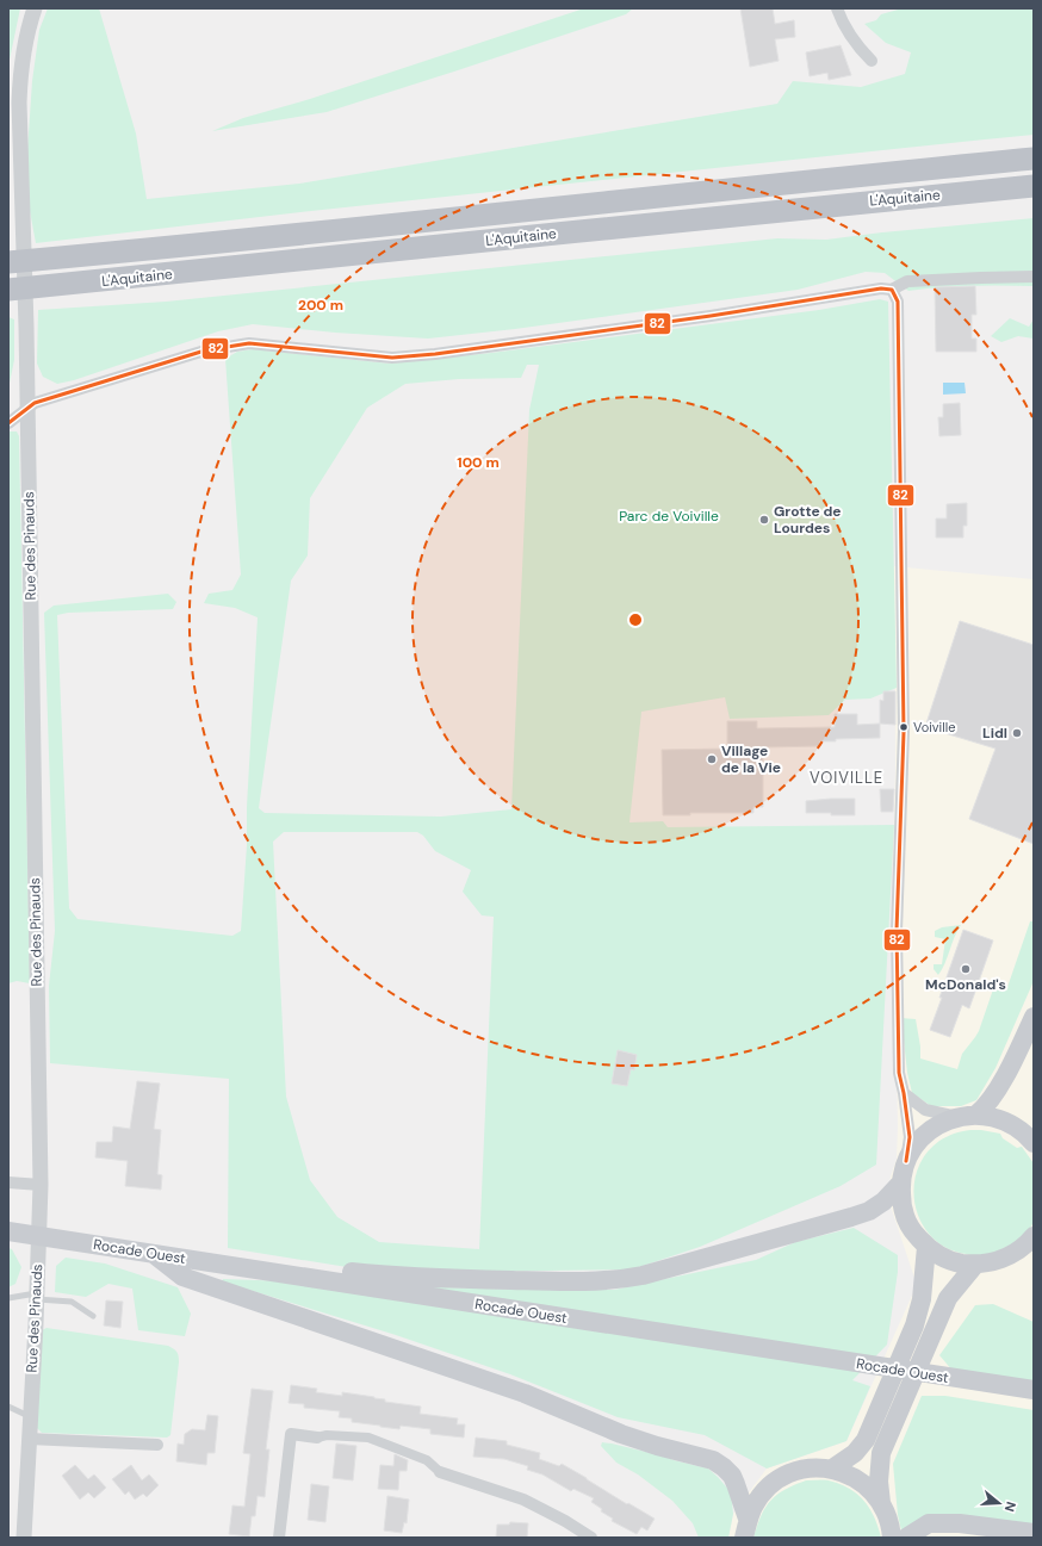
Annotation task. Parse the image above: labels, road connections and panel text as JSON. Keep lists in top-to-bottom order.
{
  "streets": {
    "highway": ["L'Aquitaine"],
    "main road": ["Rocade Ouest"],
    "street": ["Rue des Pinauds"]
  },
  "districts": ["VOIVILLE"],
  "parks": ["Parc de Voiville"],
  "places": [
    "Grotte de Lourdes",
    "Voiville",
    "Lidl",
    "Village de la Vie",
    "McDonald's"
  ],
  "lines": ["transit line 82"],
  "north": "right",
  "rings": ["200 m", "100 m"]
}
